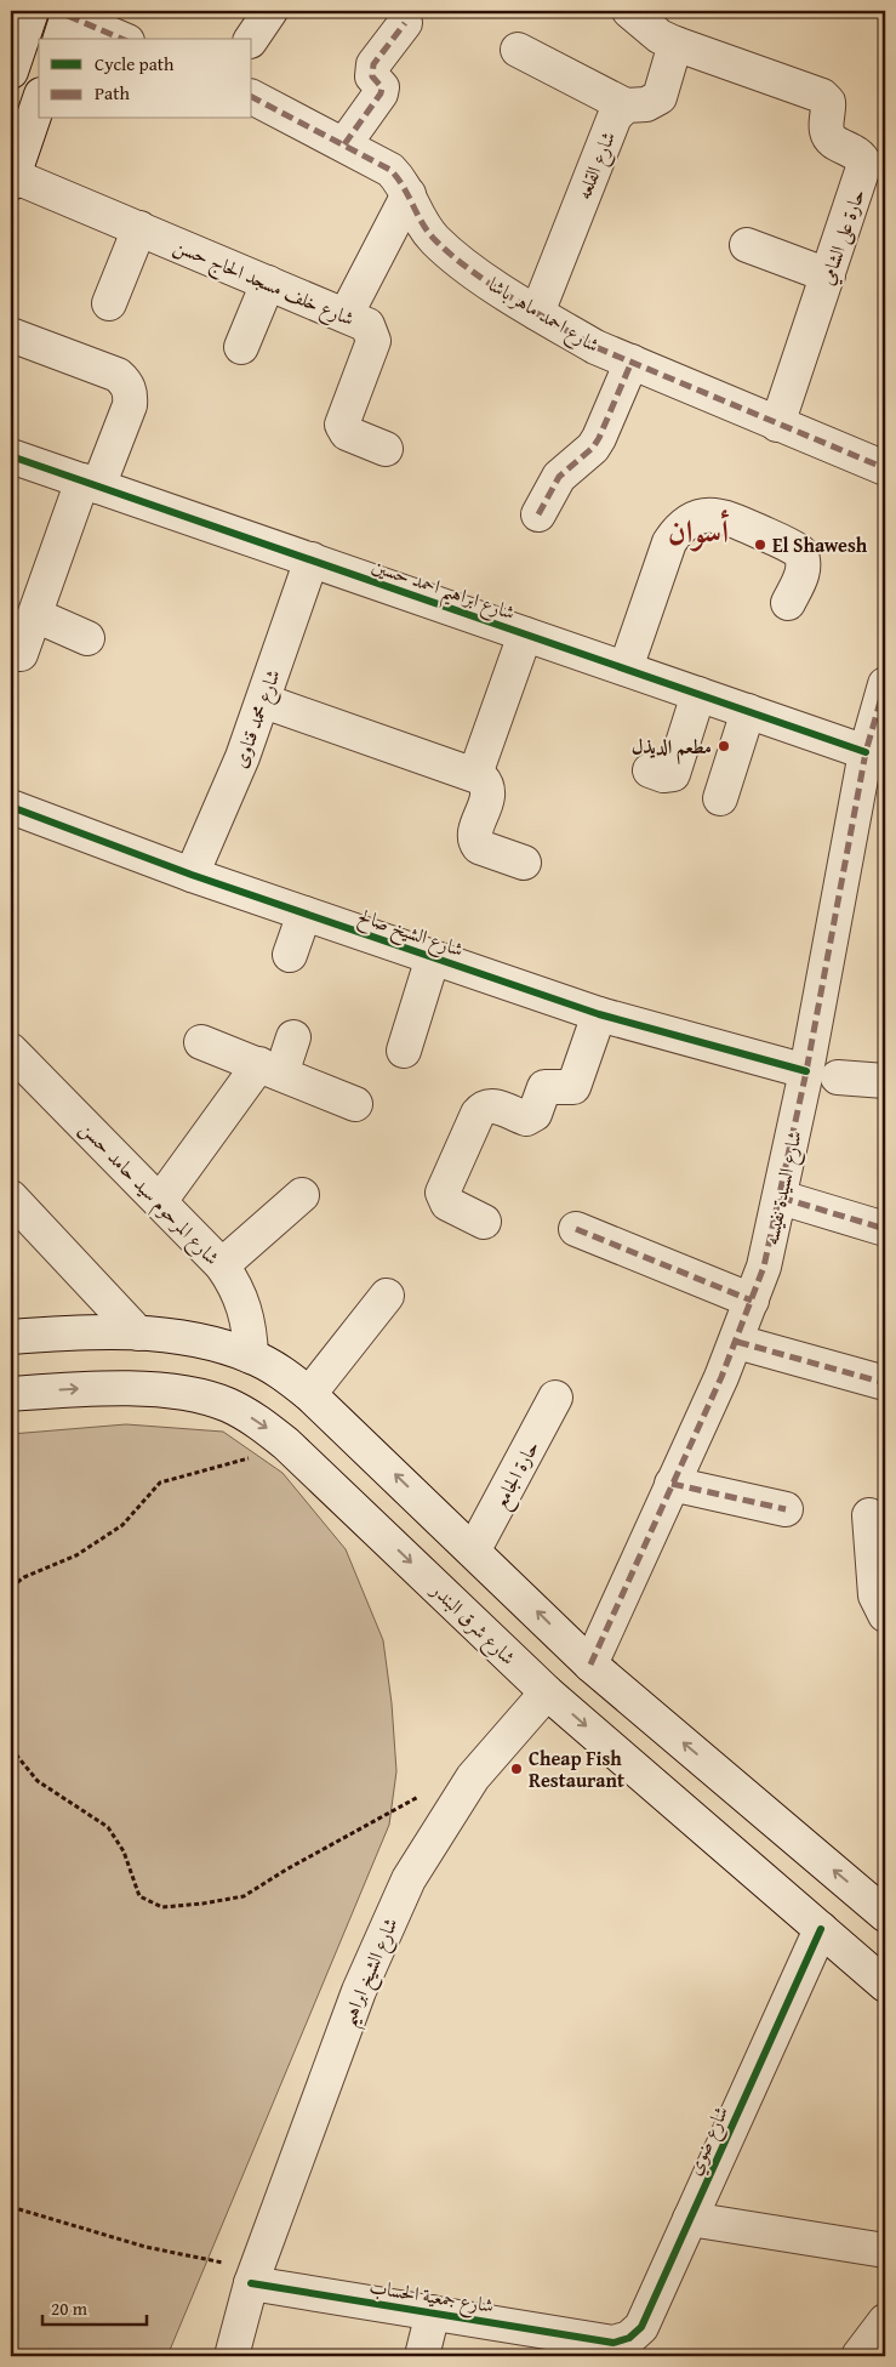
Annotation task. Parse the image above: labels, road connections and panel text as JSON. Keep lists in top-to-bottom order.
{
  "streets": {
    "street": [
      "شارع القلعه",
      "حارة على الشامي",
      "شارع خلف مسجد الحاج حسن",
      "شارع احمد ماهر باشا",
      "شارع ابراهيم احمد حسين",
      "شارع محمد قناوى",
      "شارع الشيخ صالح",
      "شارع السيدة نفيسه",
      "شارع المرحوم سيد حامد حسن",
      "حارة الجامع",
      "شارع شرق البندر",
      "شارع الشيخ ابراهيم",
      "شارع ضوي",
      "شارع جمعية الحساب"
    ]
  },
  "crossings": [
    ["شارع القلعه", "شارع احمد ماهر باشا"],
    ["حارة على الشامي", "شارع احمد ماهر باشا"],
    ["شارع ابراهيم احمد حسين", "شارع محمد قناوى"],
    ["شارع ابراهيم احمد حسين", "شارع السيدة نفيسه"],
    ["شارع محمد قناوى", "شارع الشيخ صالح"],
    ["شارع الشيخ صالح", "شارع السيدة نفيسه"],
    ["شارع شرق البندر", "شارع الشيخ ابراهيم"],
    ["شارع شرق البندر", "شارع ضوي"],
    ["شارع الشيخ ابراهيم", "شارع جمعية الحساب"],
    ["شارع ضوي", "شارع جمعية الحساب"]
  ],
  "districts": ["أسوان"],
  "places": ["El Shawesh", "مطعم الديذل", "Cheap Fish Restaurant"],
  "legend": ["Cycle path", "Path"],
  "scale_bar": "20 m"
}
